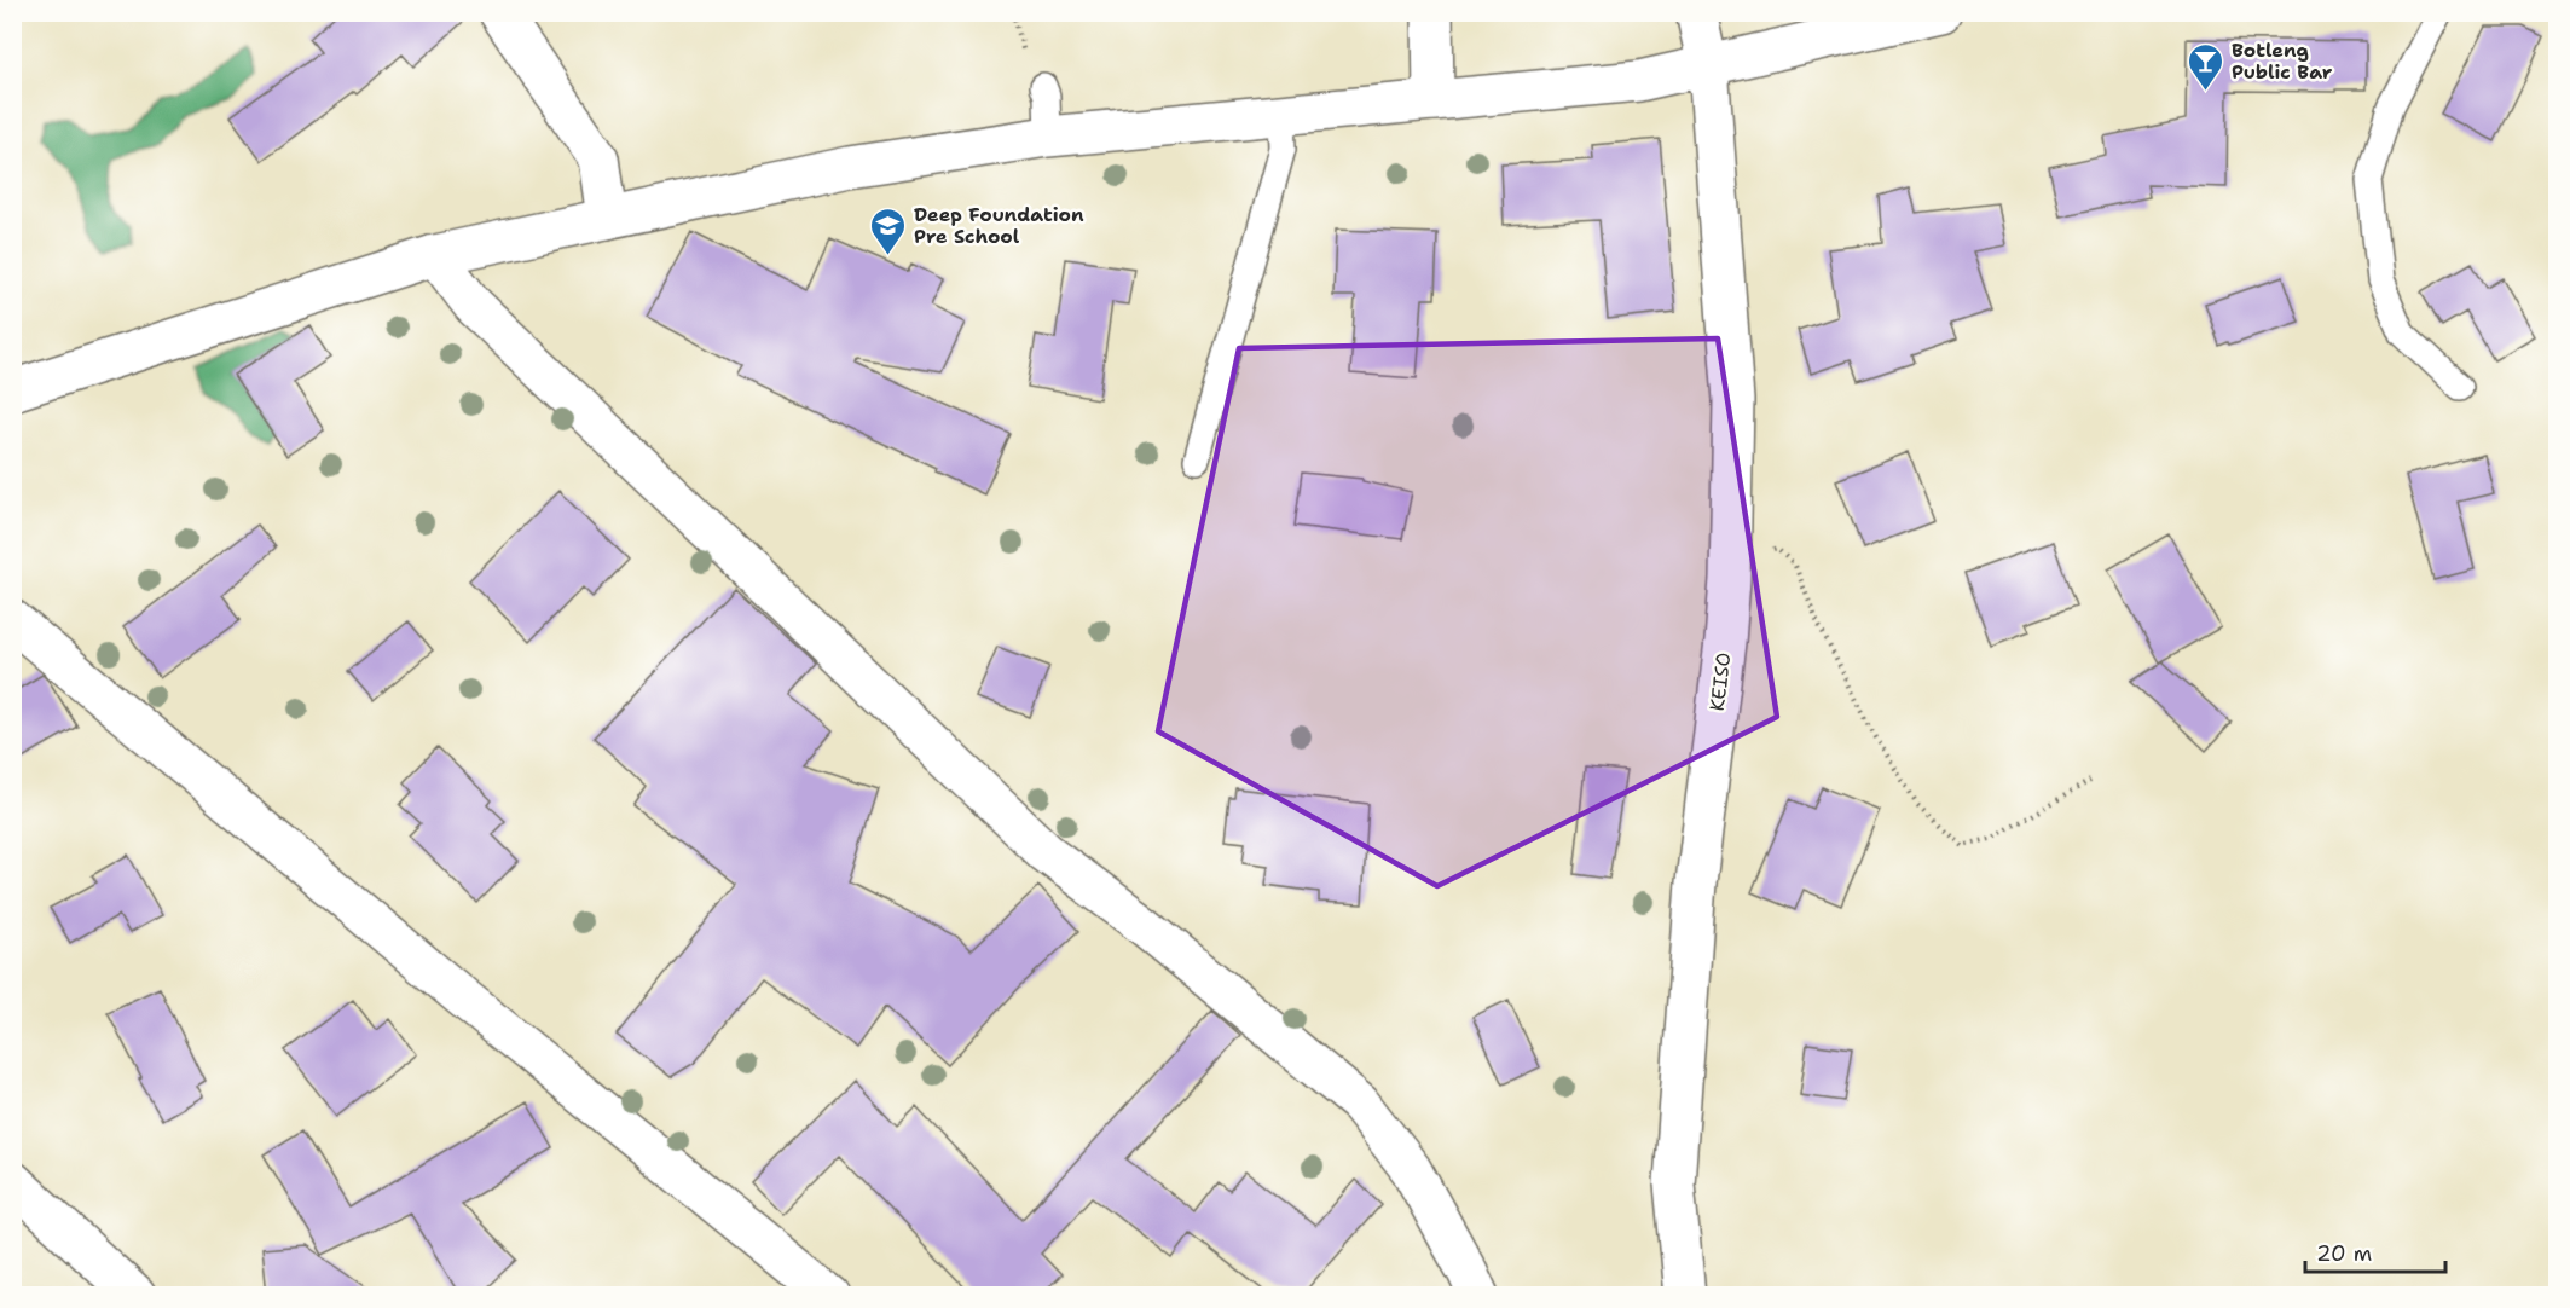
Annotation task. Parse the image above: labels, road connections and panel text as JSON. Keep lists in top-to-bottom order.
{
  "streets": {
    "street": ["KEISO"]
  },
  "places": {
    "bar": ["Botleng Public Bar"],
    "school or university": ["Deep Foundation Pre School"]
  },
  "scale_bar": "20 m"
}
